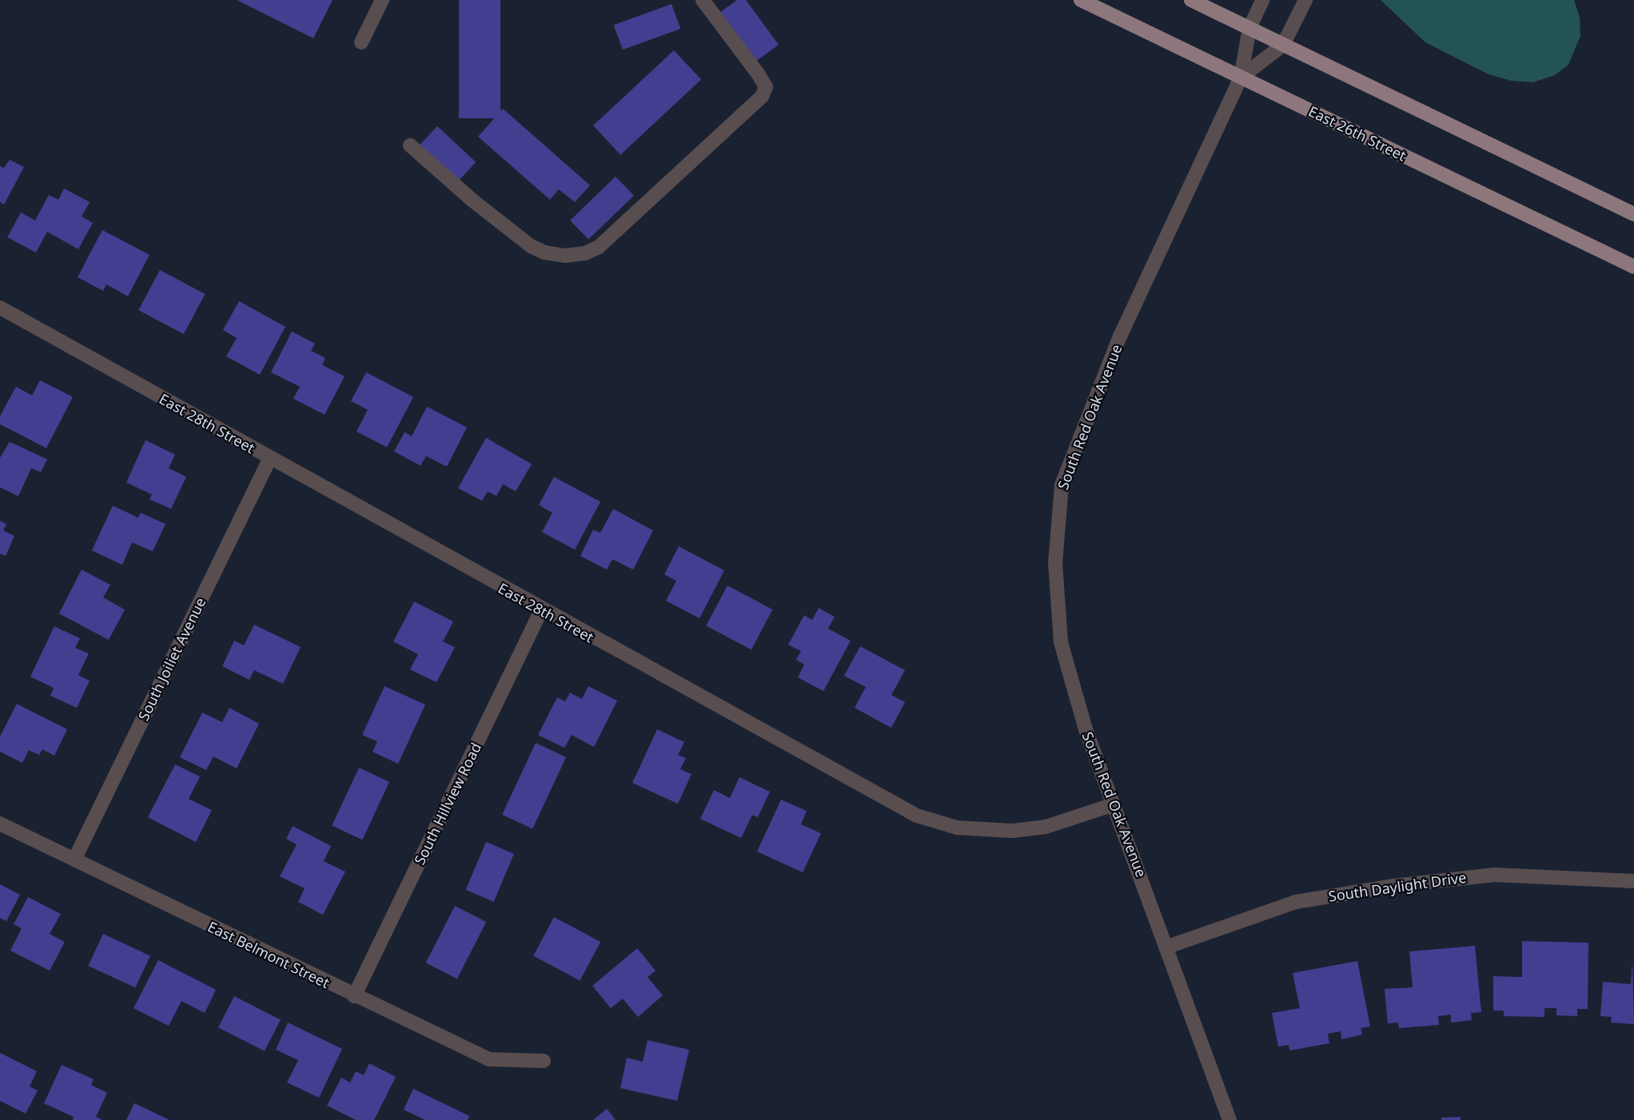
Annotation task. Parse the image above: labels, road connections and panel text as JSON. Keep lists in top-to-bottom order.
{
  "streets": {
    "main road": ["East 26th Street"],
    "street": [
      "South Red Oak Avenue",
      "East 28th Street",
      "South Joiliet Avenue",
      "South Hillview Road",
      "South Daylight Drive",
      "East Belmont Street"
    ]
  },
  "crossings": [
    ["East 26th Street", "South Red Oak Avenue"],
    ["South Red Oak Avenue", "East 28th Street"],
    ["South Red Oak Avenue", "South Daylight Drive"],
    ["East 28th Street", "South Joiliet Avenue"],
    ["East 28th Street", "South Hillview Road"],
    ["South Joiliet Avenue", "East Belmont Street"],
    ["South Hillview Road", "East Belmont Street"]
  ]
}
